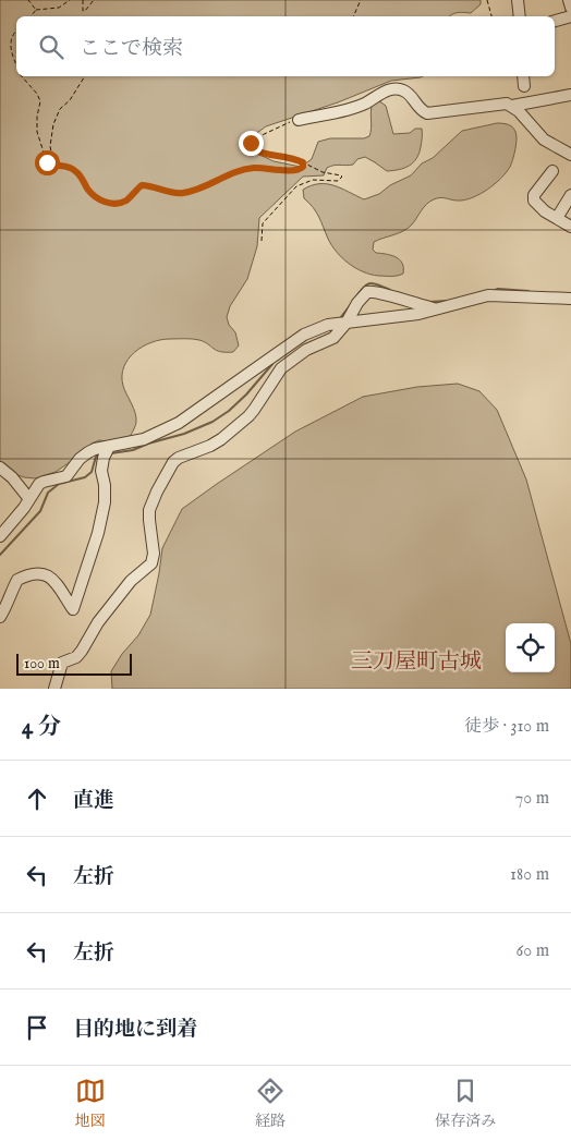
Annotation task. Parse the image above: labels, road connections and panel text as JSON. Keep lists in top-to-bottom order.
{
  "districts": ["三刀屋町古城"],
  "scale_bar": "100 m",
  "page": {
    "search": "ここで検索",
    "scale": "100 m",
    "heading": ["4 分", "徒歩 · 310 m"],
    "list": [
      ["直進", "70 m"],
      ["左折", "180 m"],
      ["左折", "60 m"],
      "目的地に到着"
    ],
    "nav": ["地図", "経路", "保存済み"]
  }
}
